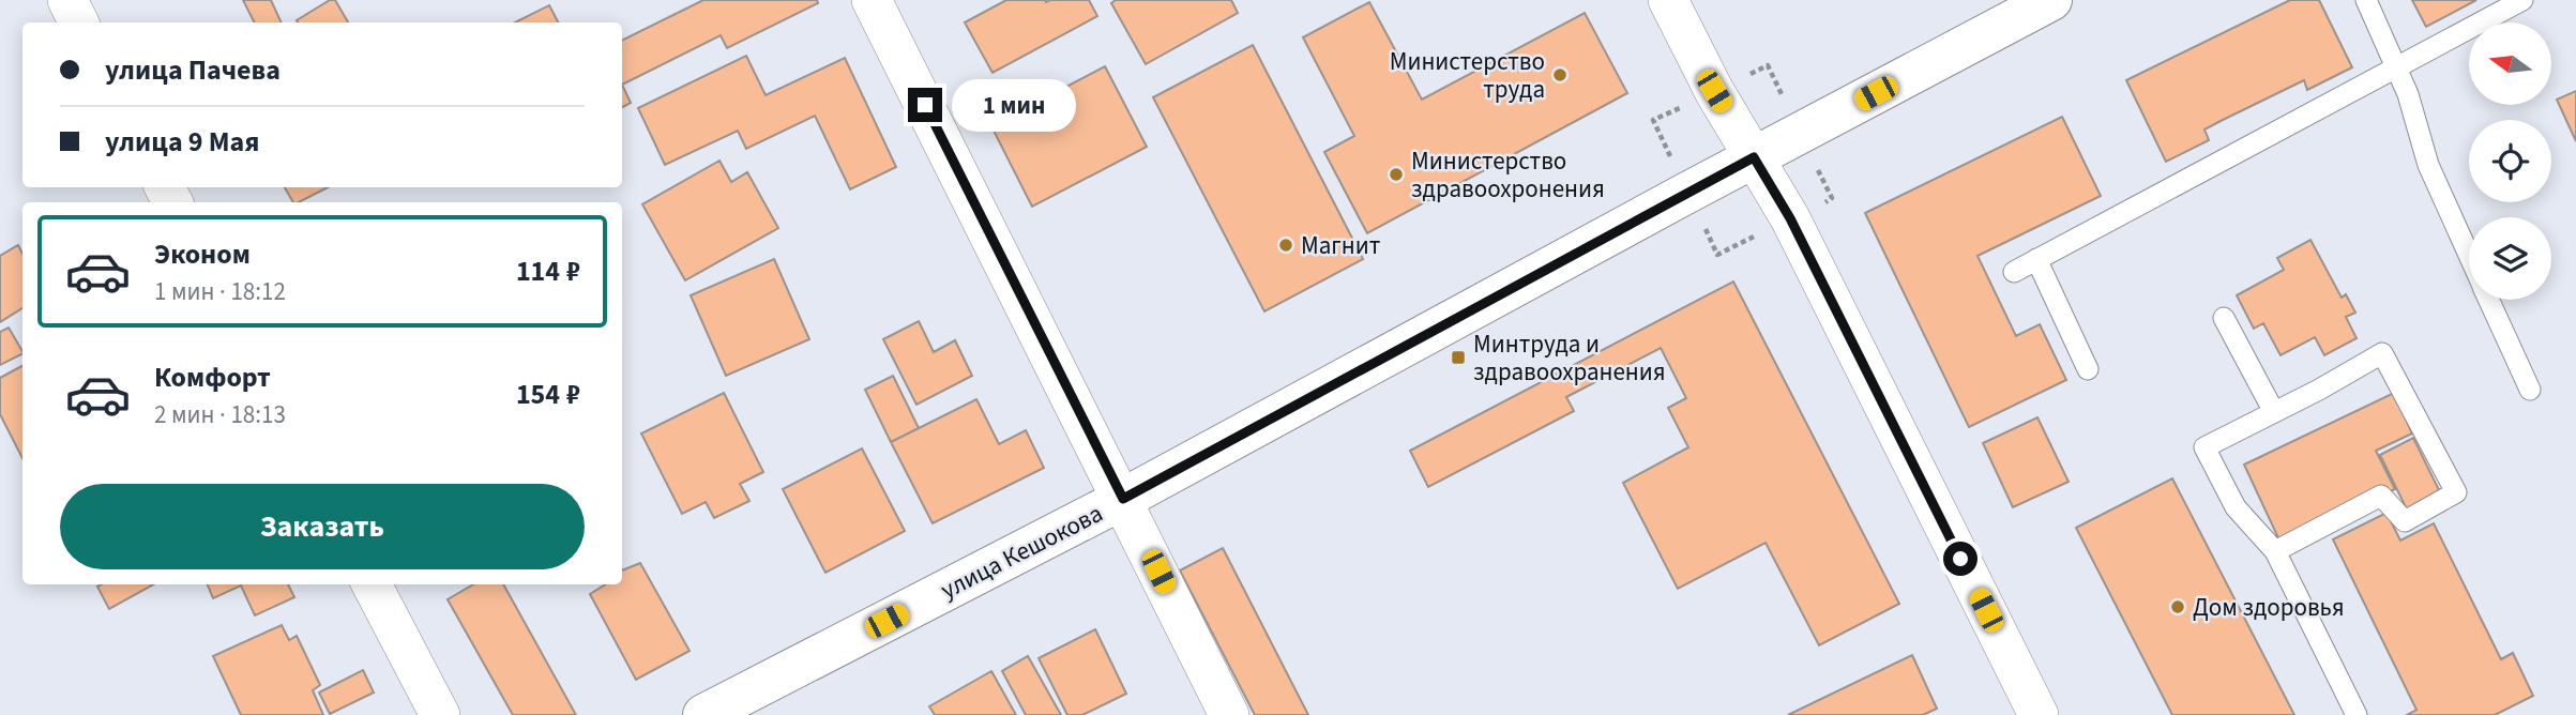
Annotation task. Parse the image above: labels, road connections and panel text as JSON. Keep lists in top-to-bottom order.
{
  "streets": {
    "street": ["улица Кешокова"]
  },
  "places": {
    "other": [
      "Министерство труда",
      "Министерство здравоохронения",
      "Магнит",
      "Дом здоровья"
    ],
    "transit": ["Минтруда и здравоохранения"]
  },
  "north": "left",
  "page": {
    "banner": ["улица Пачева", "улица 9 Мая"],
    "bubble": "1 мин",
    "list": [
      {
        "name": "Эконом",
        "note": "1 мин · 18:12",
        "value": "114 ₽"
      },
      {
        "name": "Комфорт",
        "note": "2 мин · 18:13",
        "value": "154 ₽"
      }
    ],
    "buttons": "Заказать"
  }
}
